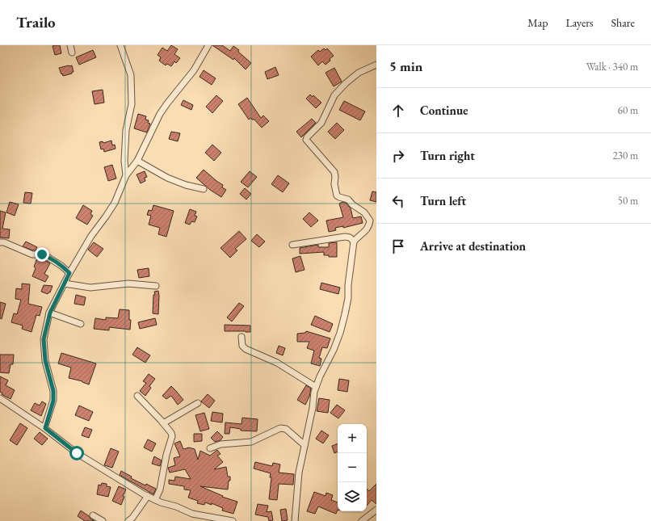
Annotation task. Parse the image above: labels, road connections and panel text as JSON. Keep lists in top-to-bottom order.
{
  "page": {
    "header": "Trailo",
    "nav": ["Map", "Layers", "Share"],
    "heading": ["5 min", "Walk · 340 m"],
    "list": [
      ["Continue", "60 m"],
      ["Turn right", "230 m"],
      ["Turn left", "50 m"],
      "Arrive at destination"
    ],
    "map_buttons": ["+", "−"]
  }
}
